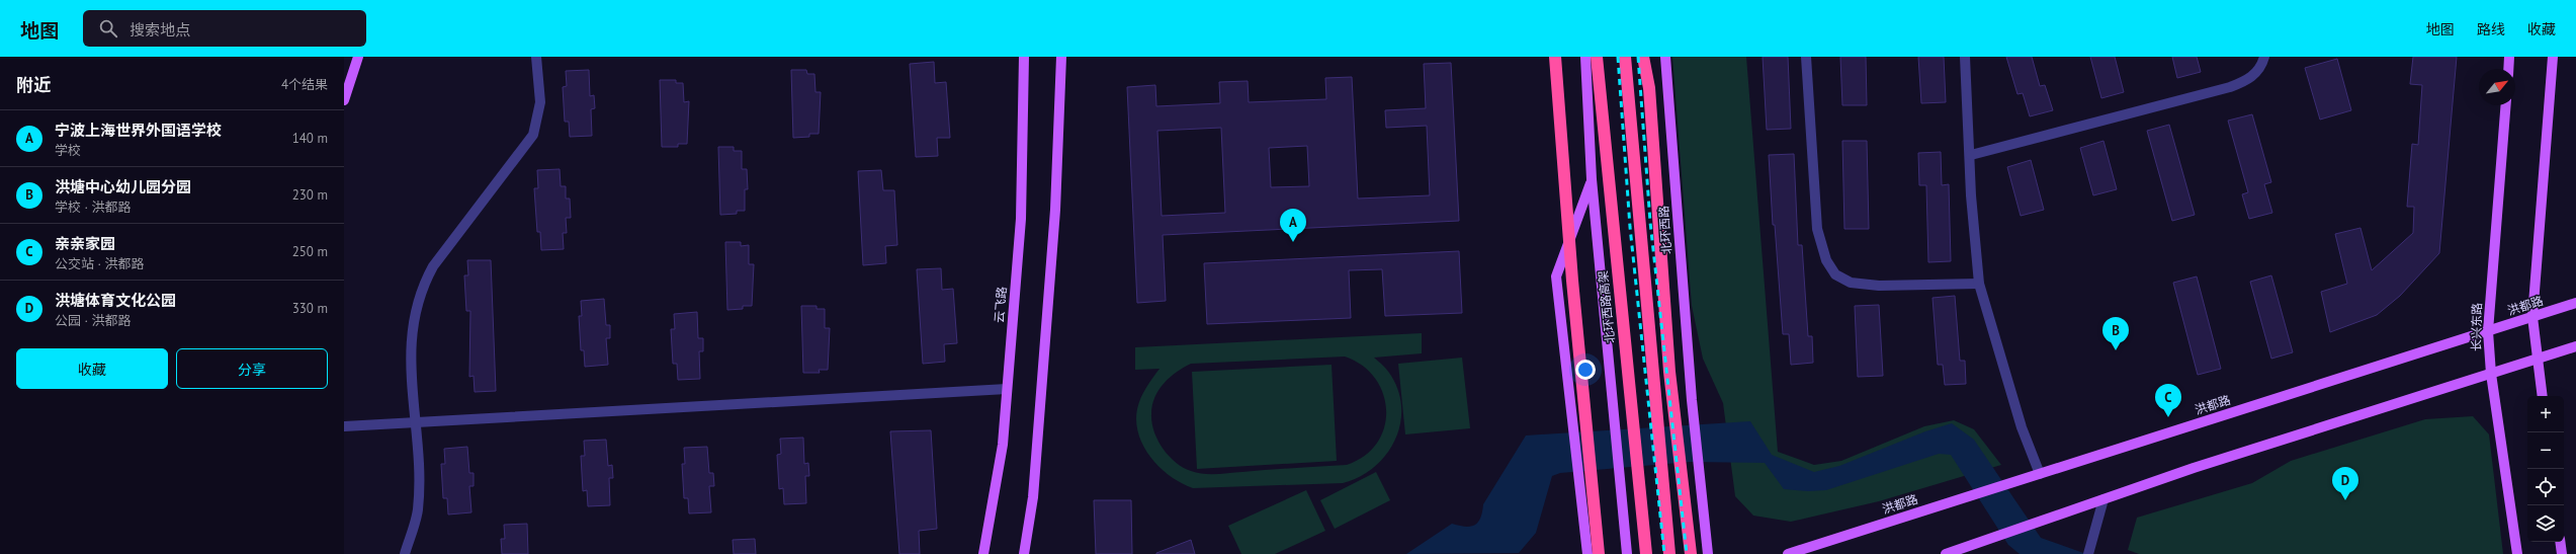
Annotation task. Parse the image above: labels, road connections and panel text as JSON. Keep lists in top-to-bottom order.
{
  "streets": {
    "highway": ["北环西路高架"],
    "main road": [
      "北环西路",
      "云飞路",
      "洪都路",
      "长兴东路"
    ]
  },
  "crossings": [
    ["洪都路", "长兴东路"]
  ],
  "north": "top right",
  "page": {
    "header": "地图",
    "search": "搜索地点",
    "nav": ["地图", "路线", "收藏"],
    "heading": ["附近", "4个结果"],
    "list": [
      {
        "mark": "A",
        "name": "宁波上海世界外国语学校",
        "note": "学校",
        "value": "140 m"
      },
      {
        "mark": "B",
        "name": "洪塘中心幼儿园分园",
        "note": "学校 · 洪都路",
        "value": "230 m"
      },
      {
        "mark": "C",
        "name": "亲亲家园",
        "note": "公交站 · 洪都路",
        "value": "250 m"
      },
      {
        "mark": "D",
        "name": "洪塘体育文化公园",
        "note": "公园 · 洪都路",
        "value": "330 m"
      }
    ],
    "pins": [
      "A",
      "B",
      "C",
      "D"
    ],
    "buttons": ["收藏", "分享"],
    "map_buttons": ["+", "−"]
  }
}
